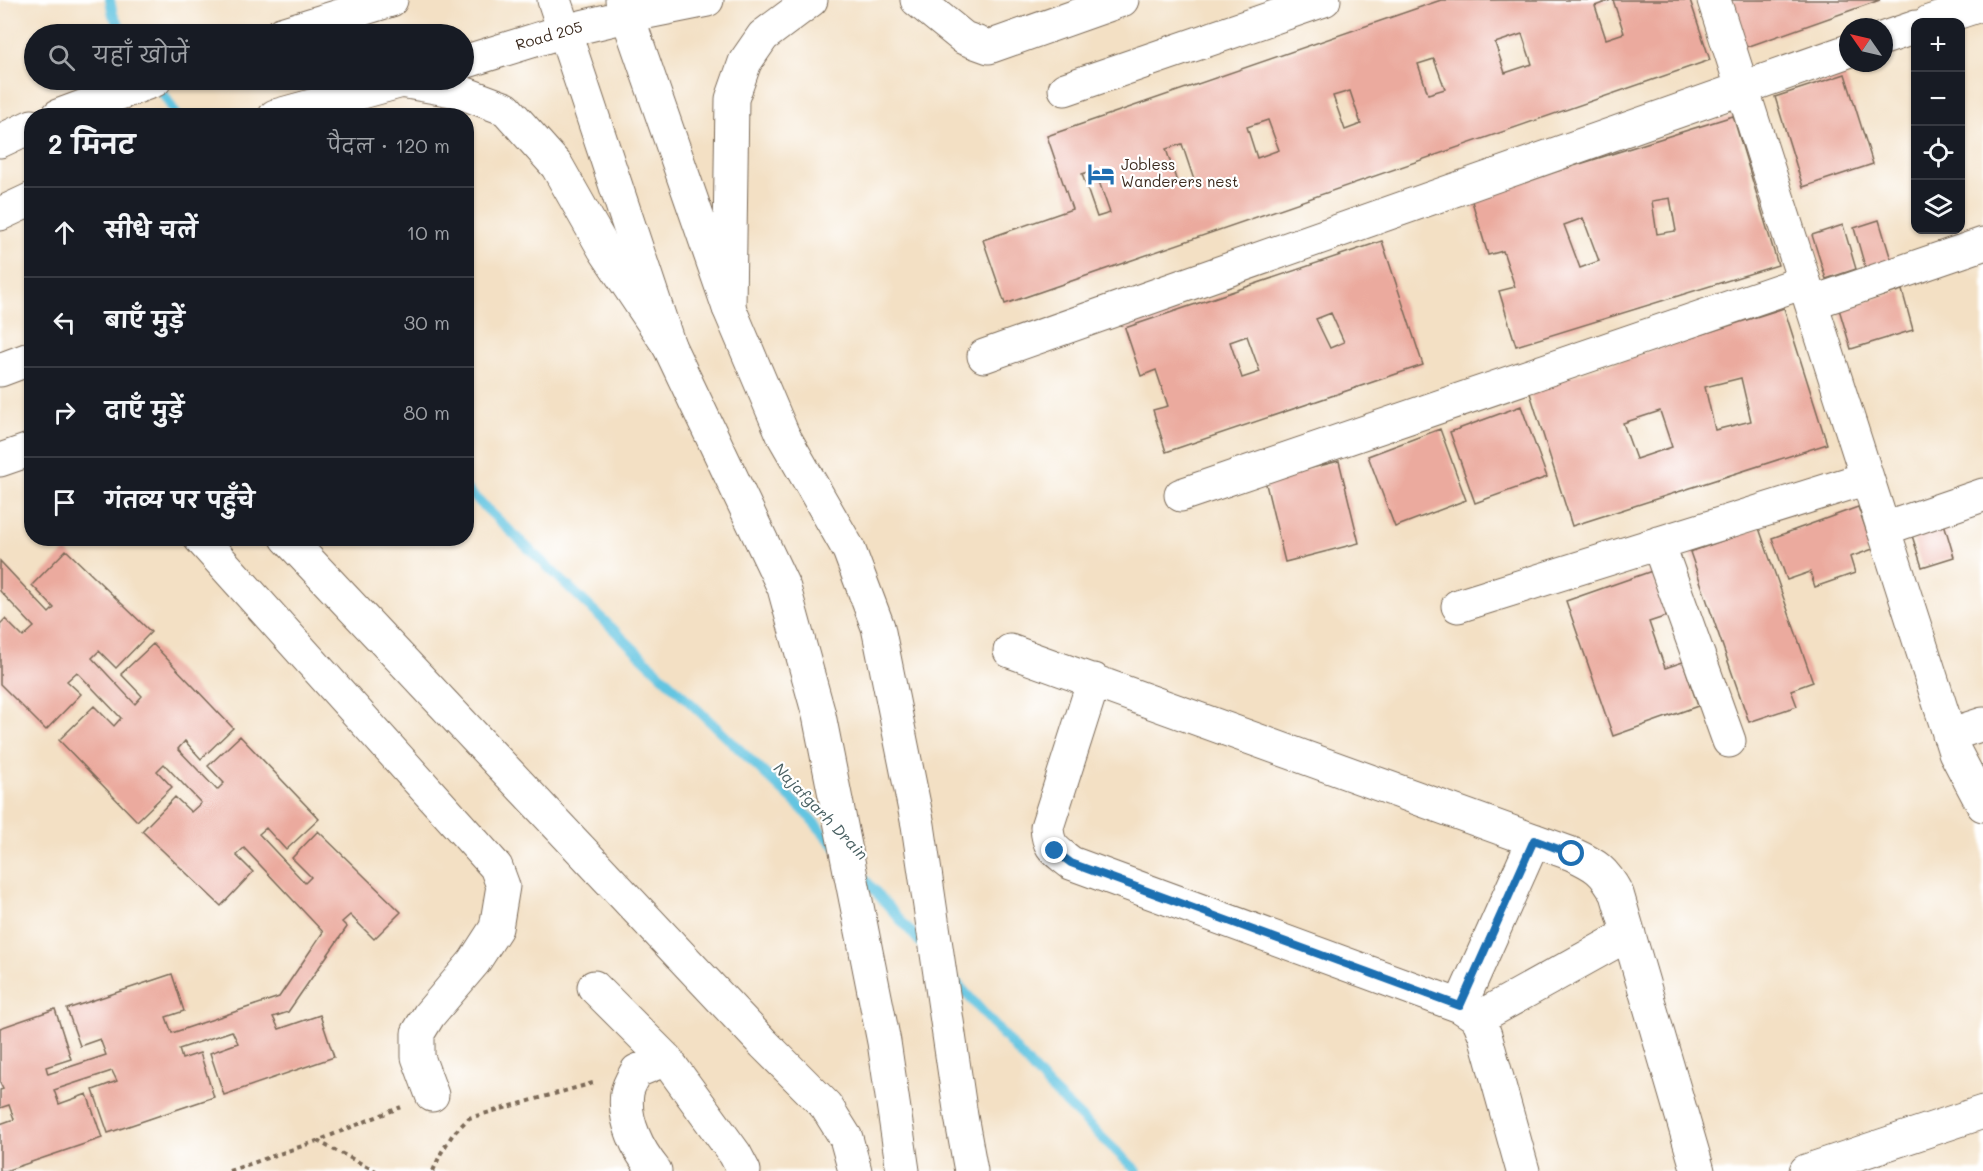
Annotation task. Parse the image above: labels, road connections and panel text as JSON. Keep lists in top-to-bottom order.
{
  "streets": {
    "street": ["Road 205"]
  },
  "water": ["Najafgarh Drain"],
  "places": {
    "hotel": ["Jobless Wanderers nest"]
  },
  "north": "top left",
  "page": {
    "map_buttons": ["+", "−"],
    "search": "यहाँ खोजें",
    "heading": ["2 मिनट", "पैदल · 120 m"],
    "list": [
      ["सीधे चलें", "10 m"],
      ["बाएँ मुड़ें", "30 m"],
      ["दाएँ मुड़ें", "80 m"],
      "गंतव्य पर पहुँचे"
    ]
  }
}
